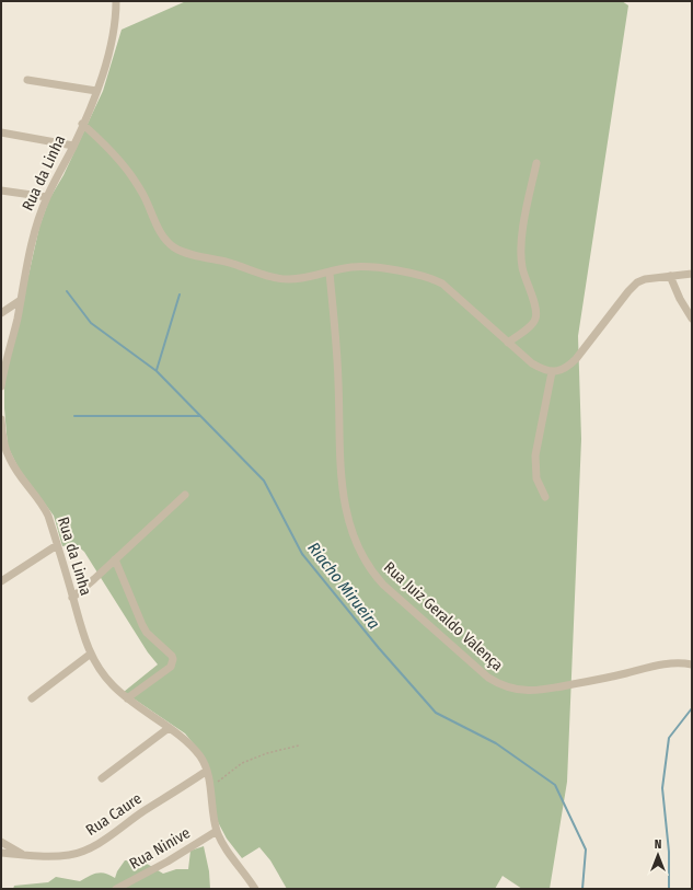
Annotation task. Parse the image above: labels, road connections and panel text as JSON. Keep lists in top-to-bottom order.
{
  "streets": {
    "street": [
      "Rua da Linha",
      "Rua Juiz Geraldo Valença",
      "Rua Caure",
      "Rua Ninive"
    ]
  },
  "crossings": [
    ["Rua da Linha", "Rua Caure"],
    ["Rua da Linha", "Rua Ninive"]
  ],
  "water": ["Riacho Mirueira"],
  "north": "top"
}
